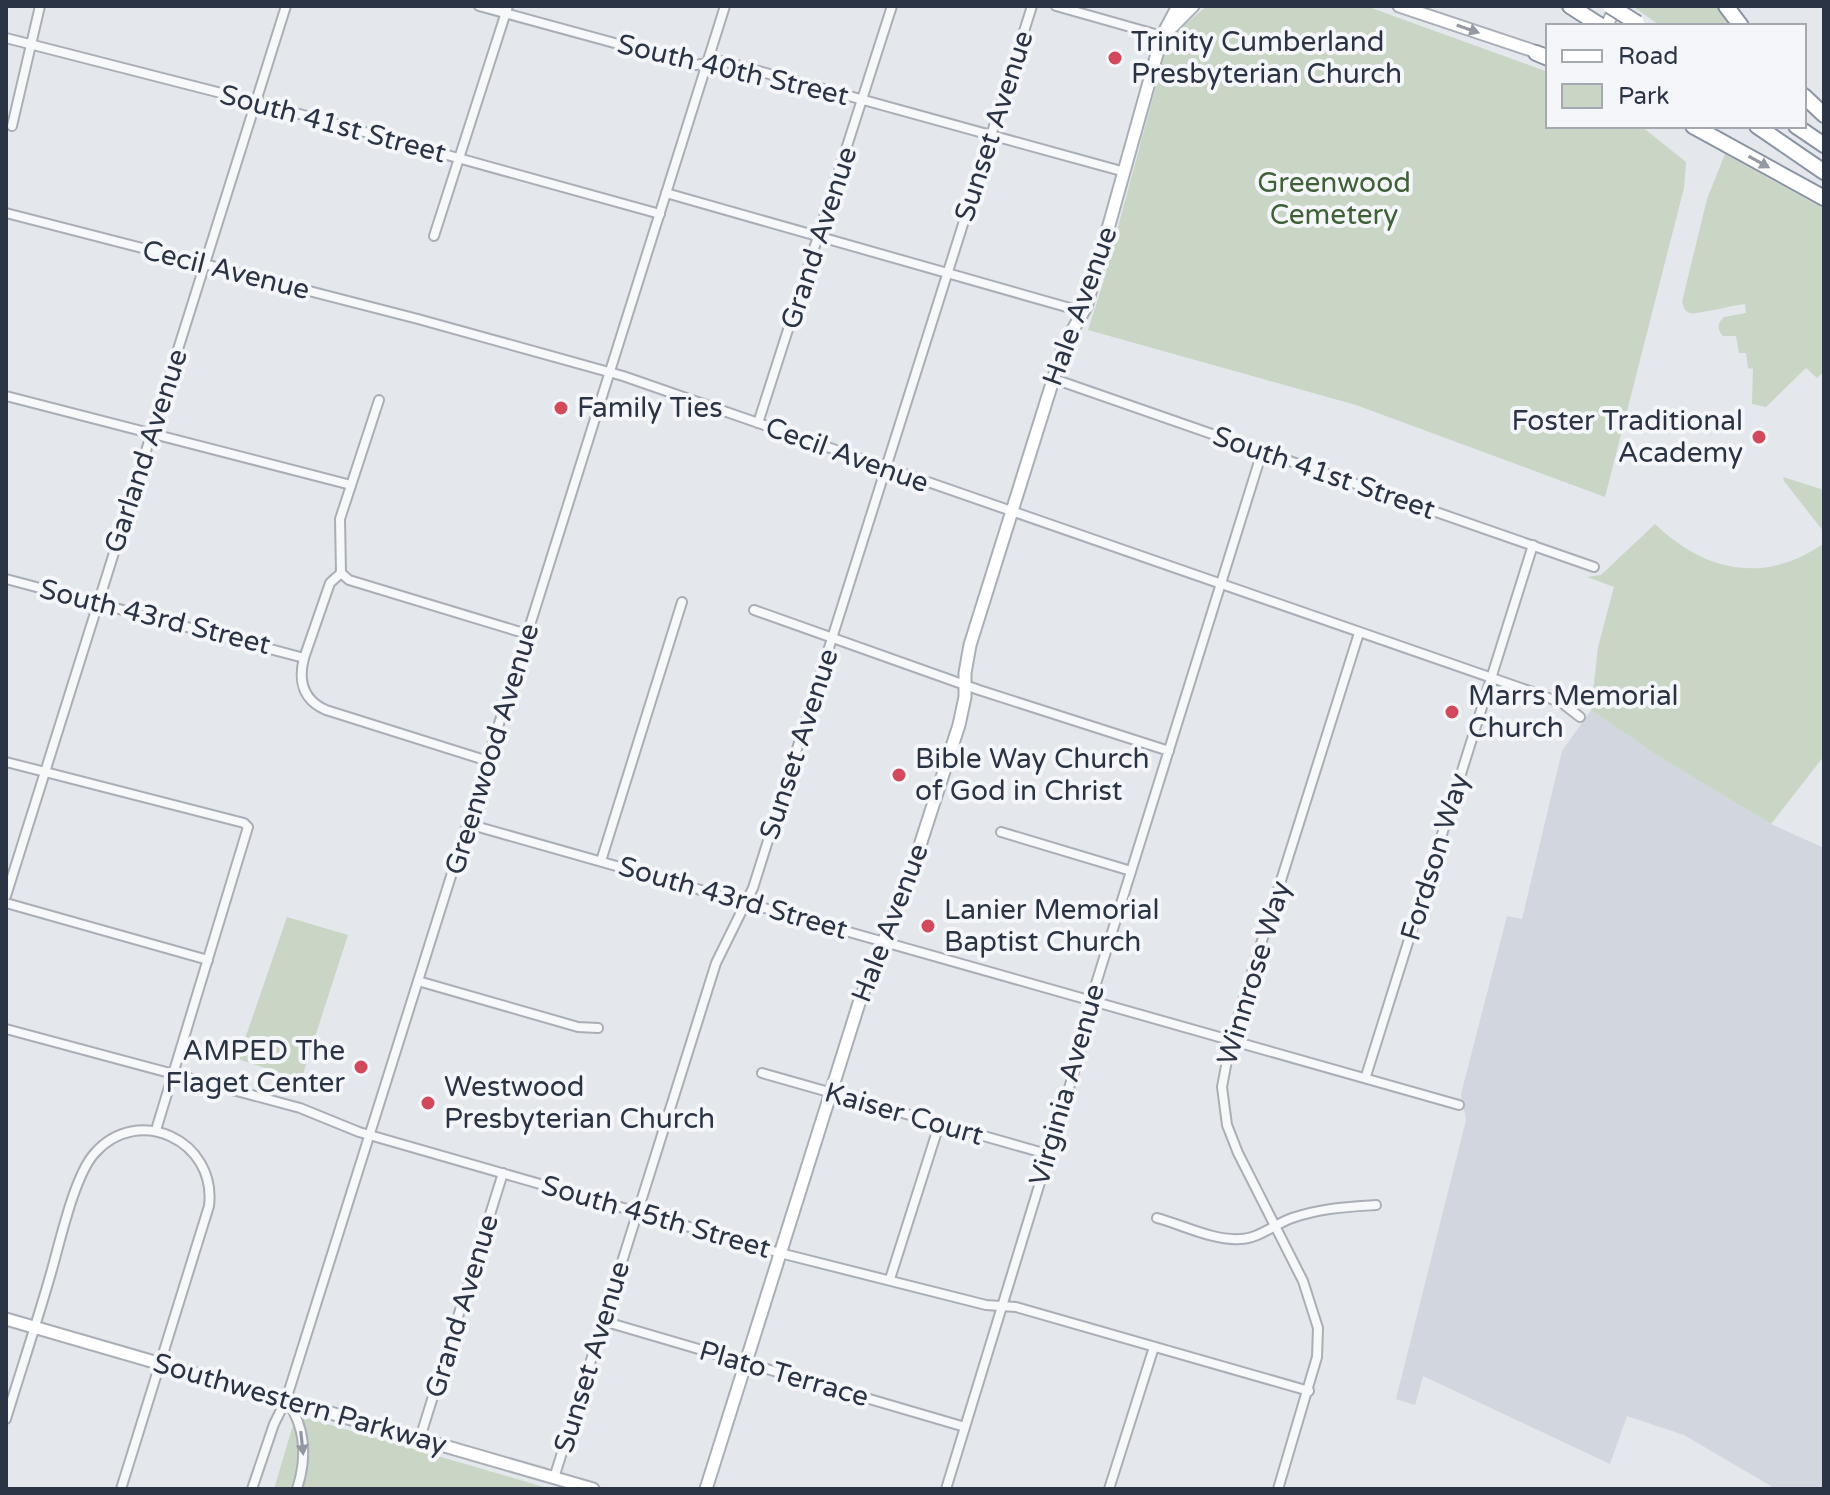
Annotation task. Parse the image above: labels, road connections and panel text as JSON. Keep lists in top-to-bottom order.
{
  "streets": {
    "street": [
      "South 40th Street",
      "South 41st Street",
      "Sunset Avenue",
      "Grand Avenue",
      "Cecil Avenue",
      "Hale Avenue",
      "Garland Avenue",
      "South 43rd Street",
      "Greenwood Avenue",
      "Fordson Way",
      "Winnrose Way",
      "Virginia Avenue",
      "Kaiser Court",
      "South 45th Street",
      "Plato Terrace",
      "Southwestern Parkway"
    ]
  },
  "crossings": [
    ["South 40th Street", "Sunset Avenue"],
    ["South 40th Street", "Grand Avenue"],
    ["South 40th Street", "Hale Avenue"],
    ["South 40th Street", "Greenwood Avenue"],
    ["South 41st Street", "Hale Avenue"],
    ["South 41st Street", "Garland Avenue"],
    ["South 41st Street", "Greenwood Avenue"],
    ["South 41st Street", "Fordson Way"],
    ["South 41st Street", "Virginia Avenue"],
    ["Sunset Avenue", "Cecil Avenue"],
    ["Sunset Avenue", "South 43rd Street"],
    ["Sunset Avenue", "South 45th Street"],
    ["Sunset Avenue", "Plato Terrace"],
    ["Sunset Avenue", "Southwestern Parkway"],
    ["Grand Avenue", "Cecil Avenue"],
    ["Grand Avenue", "South 45th Street"],
    ["Grand Avenue", "Southwestern Parkway"],
    ["Cecil Avenue", "Hale Avenue"],
    ["Cecil Avenue", "Garland Avenue"],
    ["Cecil Avenue", "Greenwood Avenue"],
    ["Cecil Avenue", "Fordson Way"],
    ["Cecil Avenue", "Winnrose Way"],
    ["Cecil Avenue", "Virginia Avenue"],
    ["Hale Avenue", "South 43rd Street"],
    ["Hale Avenue", "Kaiser Court"],
    ["Hale Avenue", "South 45th Street"],
    ["Hale Avenue", "Plato Terrace"],
    ["Garland Avenue", "South 43rd Street"],
    ["South 43rd Street", "Greenwood Avenue"],
    ["South 43rd Street", "Fordson Way"],
    ["South 43rd Street", "Winnrose Way"],
    ["South 43rd Street", "Virginia Avenue"],
    ["Greenwood Avenue", "South 45th Street"],
    ["Greenwood Avenue", "Southwestern Parkway"],
    ["Winnrose Way", "South 45th Street"],
    ["Virginia Avenue", "Kaiser Court"],
    ["Virginia Avenue", "South 45th Street"],
    ["Virginia Avenue", "Plato Terrace"]
  ],
  "parks": ["Greenwood Cemetery"],
  "places": [
    "Trinity Cumberland Presbyterian Church",
    "Family Ties",
    "Foster Traditional Academy",
    "Marrs Memorial Church",
    "Bible Way Church of God in Christ",
    "Lanier Memorial Baptist Church",
    "AMPED The Flaget Center",
    "Westwood Presbyterian Church"
  ],
  "legend": ["Road", "Park"]
}
